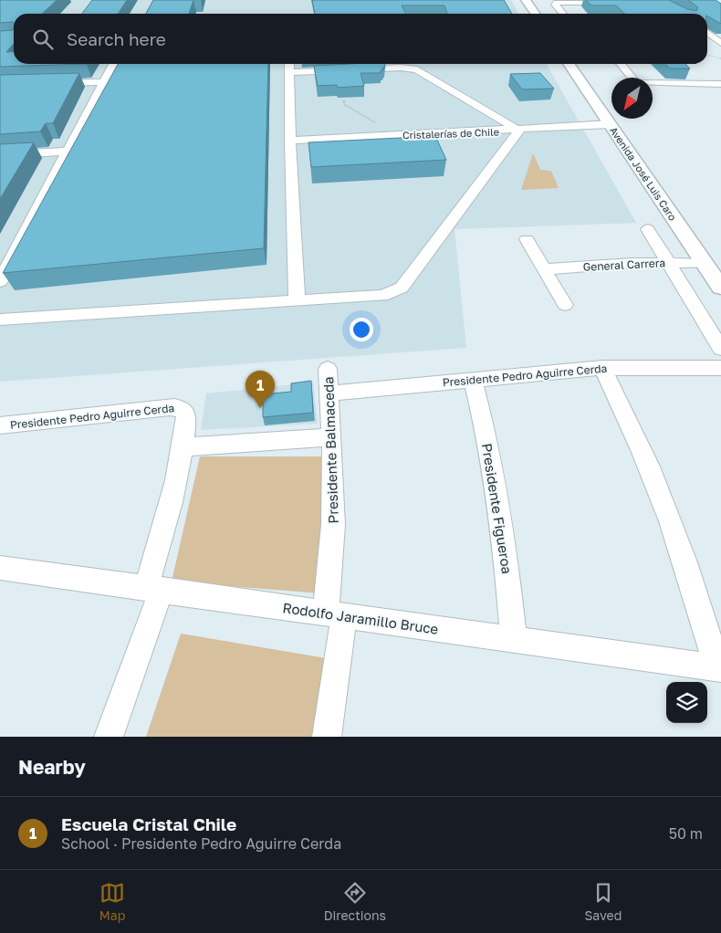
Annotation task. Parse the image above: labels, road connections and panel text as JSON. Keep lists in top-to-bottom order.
{
  "streets": {
    "main road": ["Avenida José Luis Caro"],
    "street": [
      "Cristalerías de Chile",
      "General Carrera",
      "Presidente Pedro Aguirre Cerda",
      "Presidente Balmaceda",
      "Presidente Figueroa",
      "Rodolfo Jaramillo Bruce"
    ]
  },
  "crossings": [
    ["Cristalerías de Chile", "Avenida José Luis Caro"],
    ["Avenida José Luis Caro", "General Carrera"],
    ["Presidente Pedro Aguirre Cerda", "Presidente Balmaceda"],
    ["Presidente Pedro Aguirre Cerda", "Presidente Figueroa"],
    ["Presidente Balmaceda", "Rodolfo Jaramillo Bruce"],
    ["Presidente Figueroa", "Rodolfo Jaramillo Bruce"]
  ],
  "north": "bottom left",
  "page": {
    "search": "Search here",
    "pins": "1",
    "heading": "Nearby",
    "list": [
      {
        "mark": "1",
        "name": "Escuela Cristal Chile",
        "note": "School · Presidente Pedro Aguirre Cerda",
        "value": "50 m"
      }
    ],
    "nav": ["Map", "Directions", "Saved"]
  }
}
